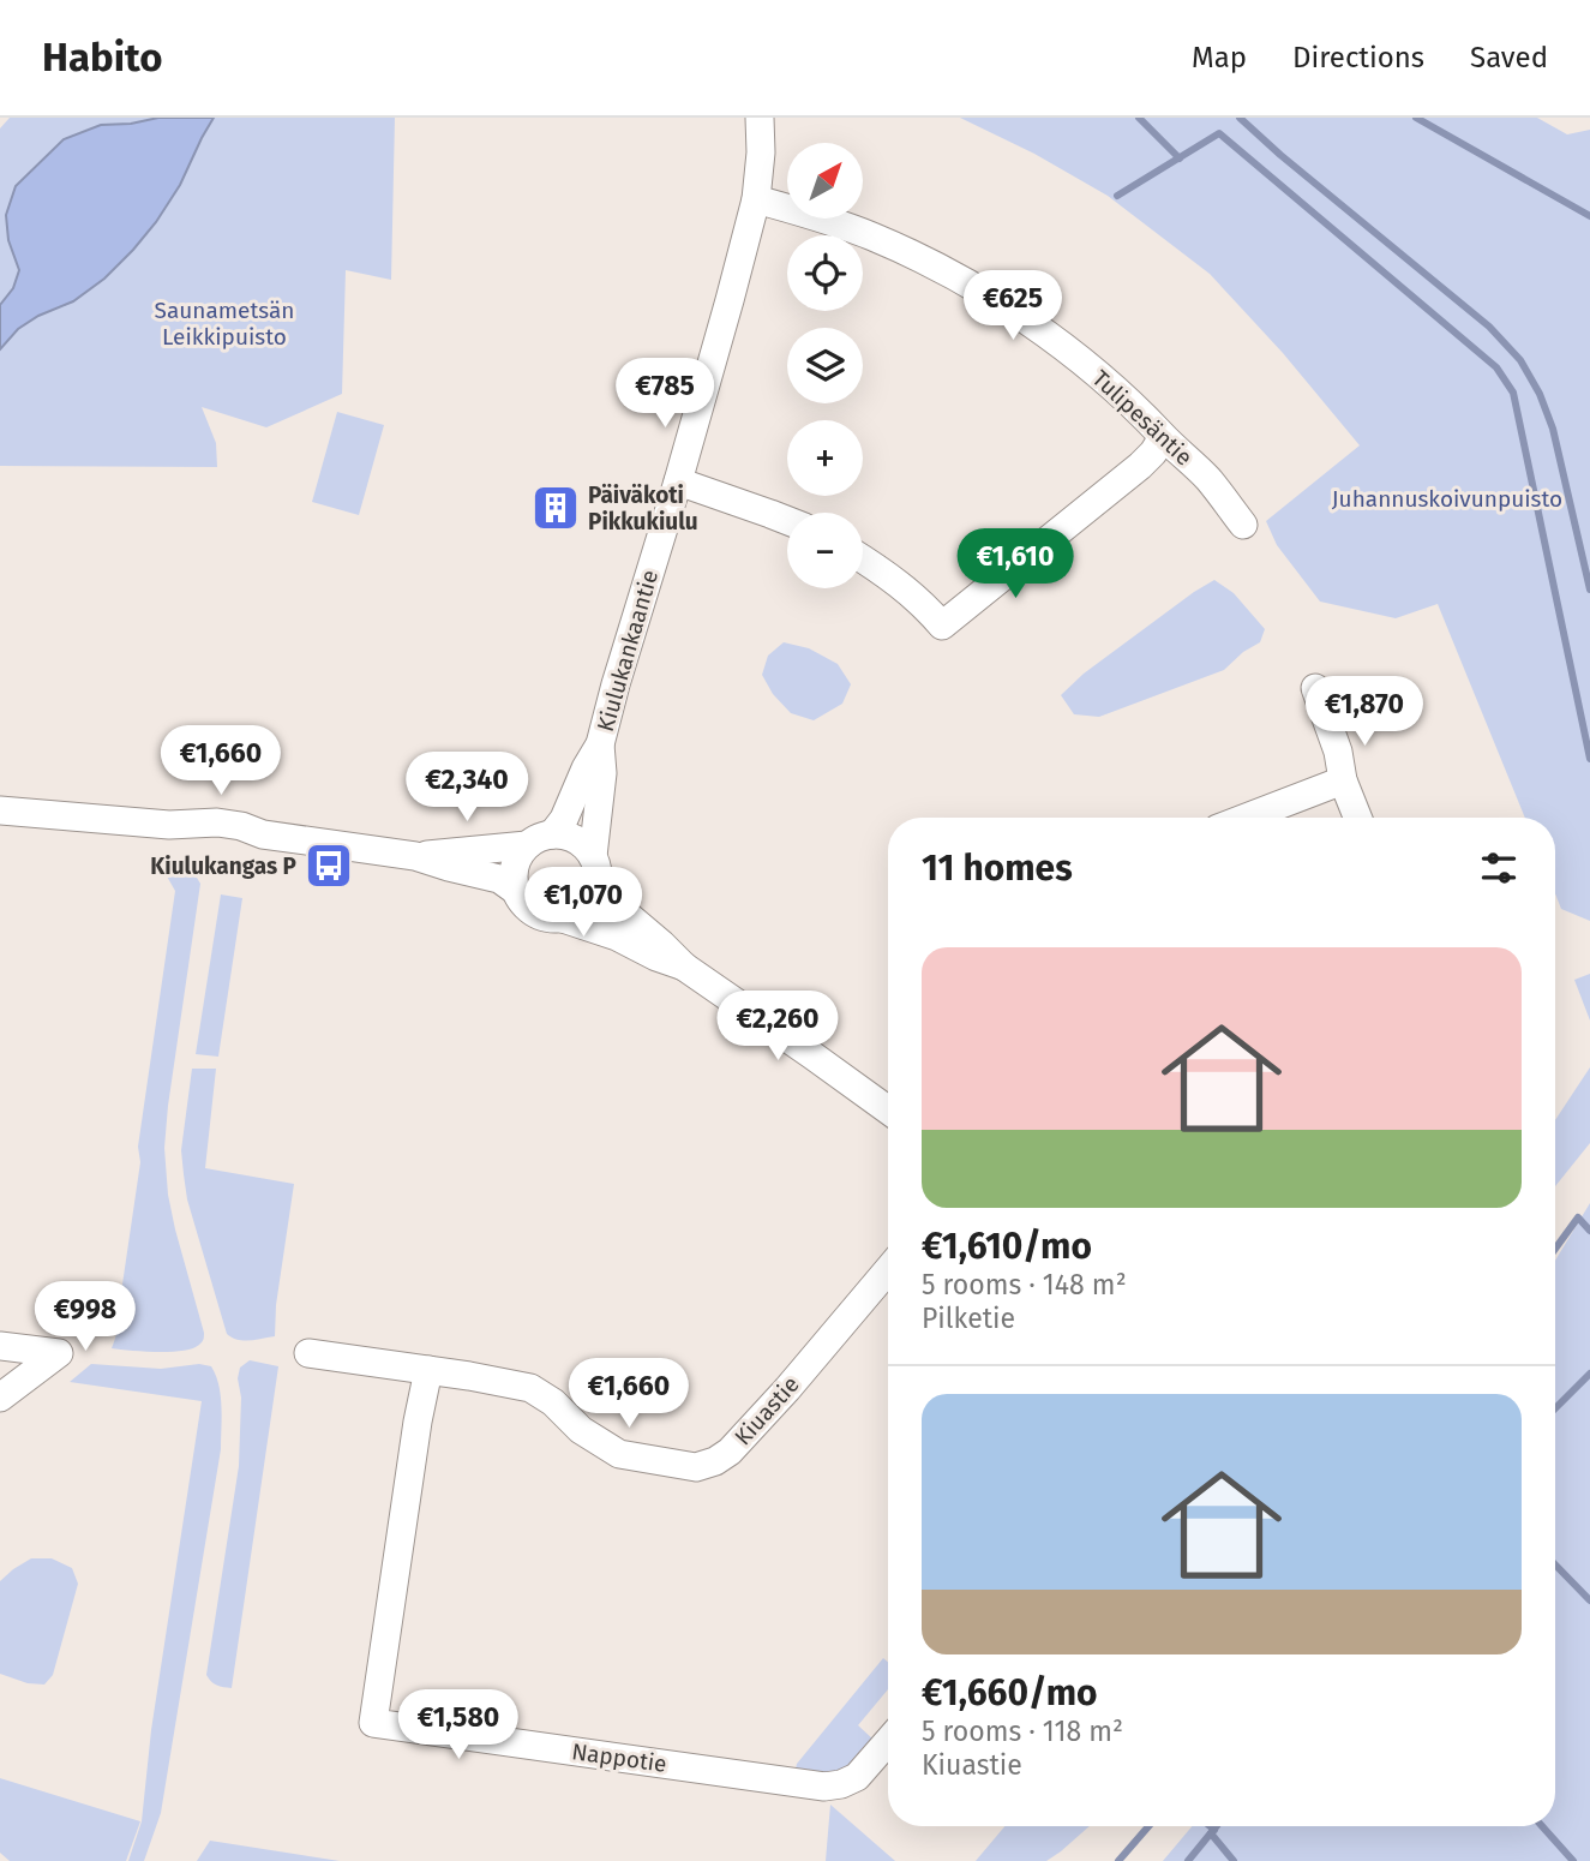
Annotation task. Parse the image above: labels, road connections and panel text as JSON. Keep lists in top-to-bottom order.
{
  "streets": {
    "street": [
      "Tulipesäntie",
      "Kiulukankaantie",
      "Kiuastie",
      "Nappotie"
    ]
  },
  "crossings": [
    ["Tulipesäntie", "Kiulukankaantie"],
    ["Kiuastie", "Nappotie"]
  ],
  "parks": ["Saunametsän Leikkipuisto", "Juhannuskoivunpuisto"],
  "places": {
    "building": ["Päiväkoti Pikkukiulu"],
    "bus stop": ["Kiulukangas P"]
  },
  "north": "top right",
  "page": {
    "header": "Habito",
    "nav": ["Map", "Directions", "Saved"],
    "map_buttons": ["+", "−"],
    "price": [
      "€625",
      "€785",
      "€1,610",
      "€1,870",
      "€1,660",
      "€2,340",
      "€1,070",
      "€2,260",
      "€998",
      "€1,660",
      "€1,580"
    ],
    "heading": "11 homes",
    "list": [
      {
        "name": "€1,610/mo",
        "note": "5 rooms · 148 m² · Pilketie"
      },
      {
        "name": "€1,660/mo",
        "note": "5 rooms · 118 m² · Kiuastie"
      }
    ]
  }
}
